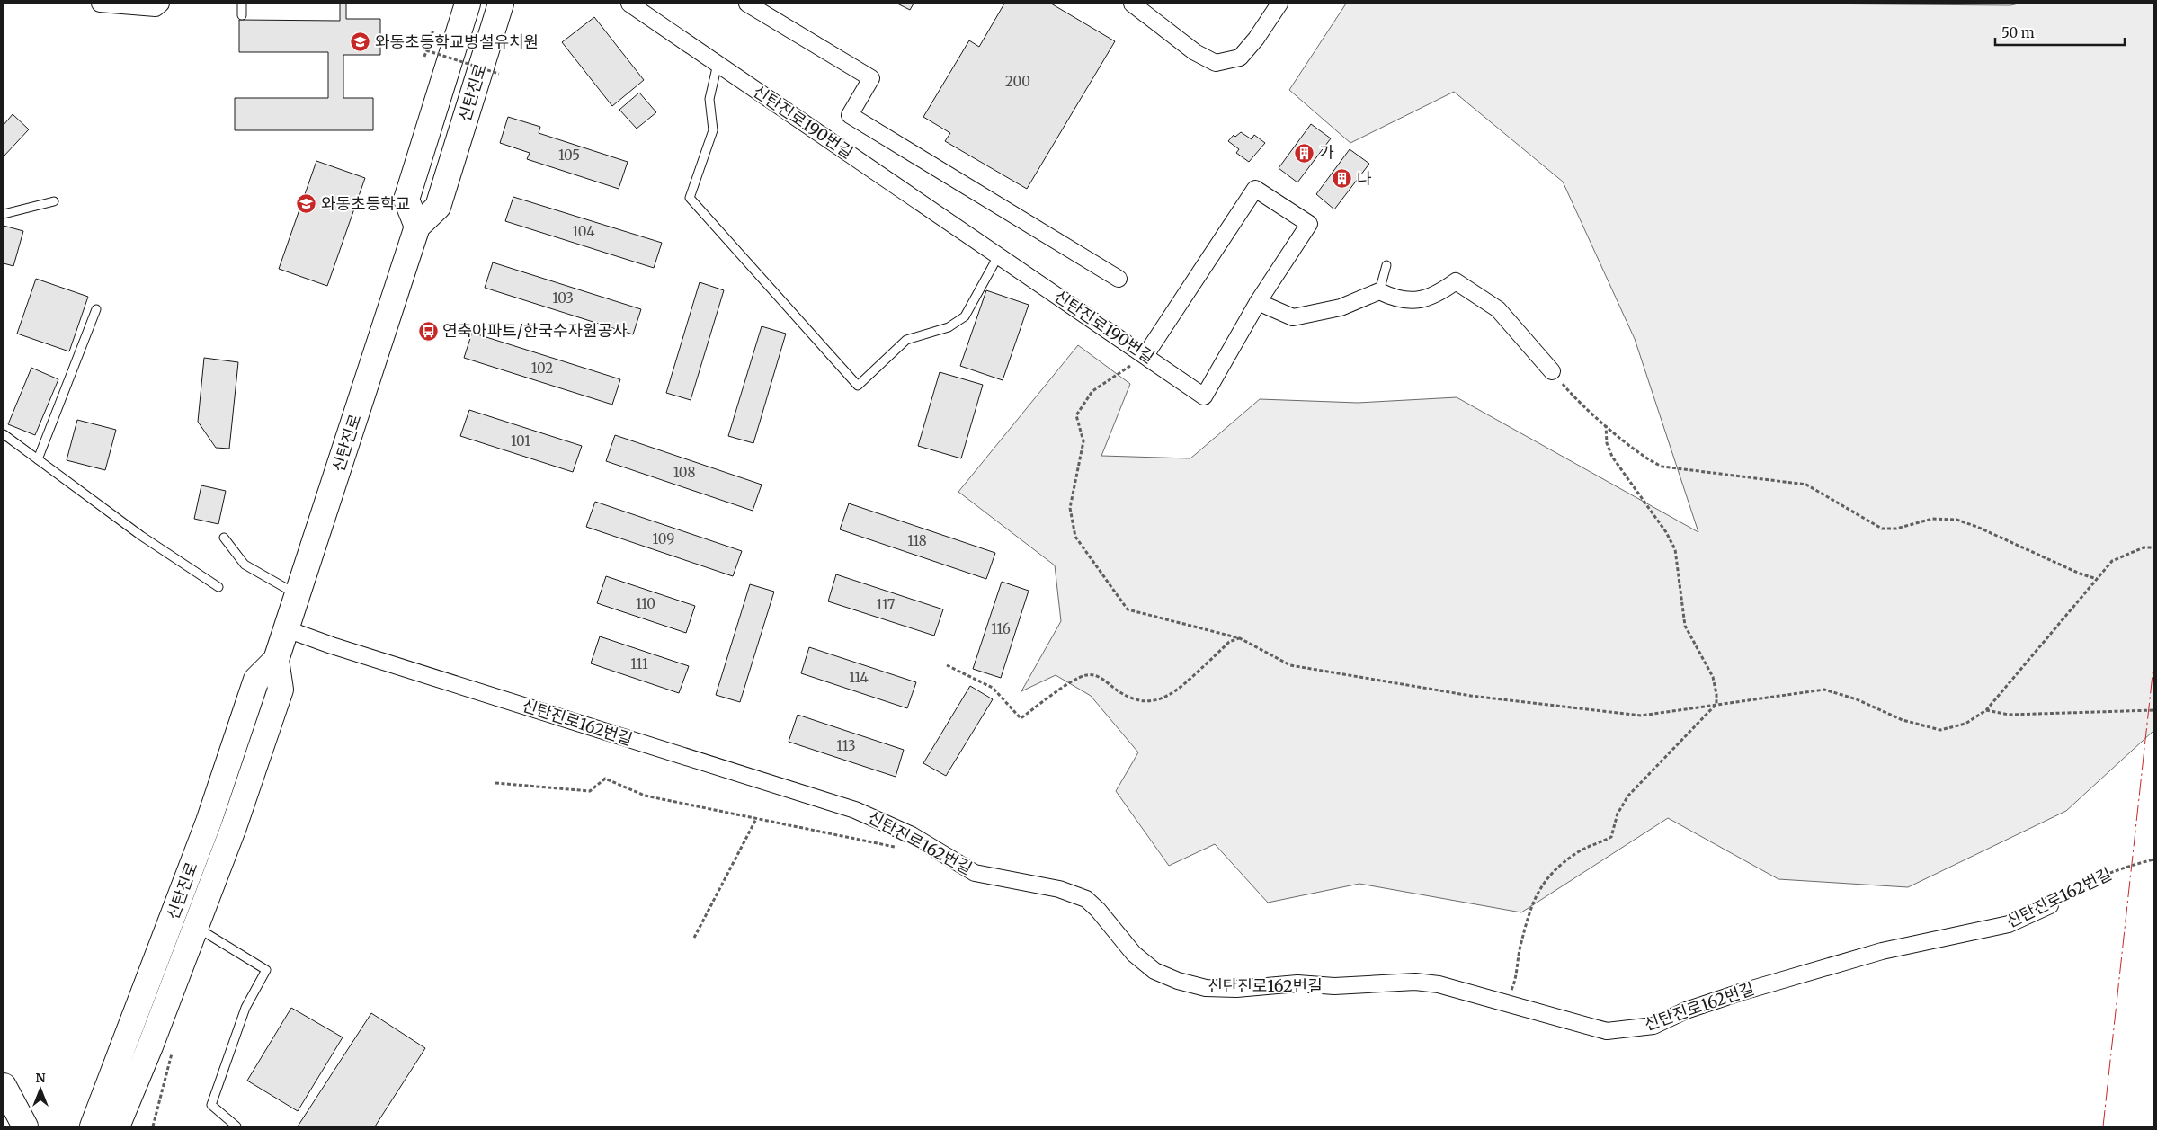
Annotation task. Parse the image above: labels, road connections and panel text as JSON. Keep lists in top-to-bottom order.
{
  "streets": {
    "main road": ["신탄진로"],
    "street": ["신탄진로190번길", "신탄진로162번길"]
  },
  "crossings": [
    ["신탄진로", "신탄진로162번길"]
  ],
  "places": {
    "school or university": ["와동초등학교병설유치원", "와동초등학교"],
    "building": ["가", "나"],
    "bus stop": ["연축아파트/한국수자원공사"]
  },
  "house_numbers": [
    "200",
    "105",
    "104",
    "103",
    "102",
    "101",
    "108",
    "109",
    "118",
    "110",
    "117",
    "116",
    "111",
    "114",
    "113"
  ],
  "scale_bar": "50 m",
  "north": "top"
}
